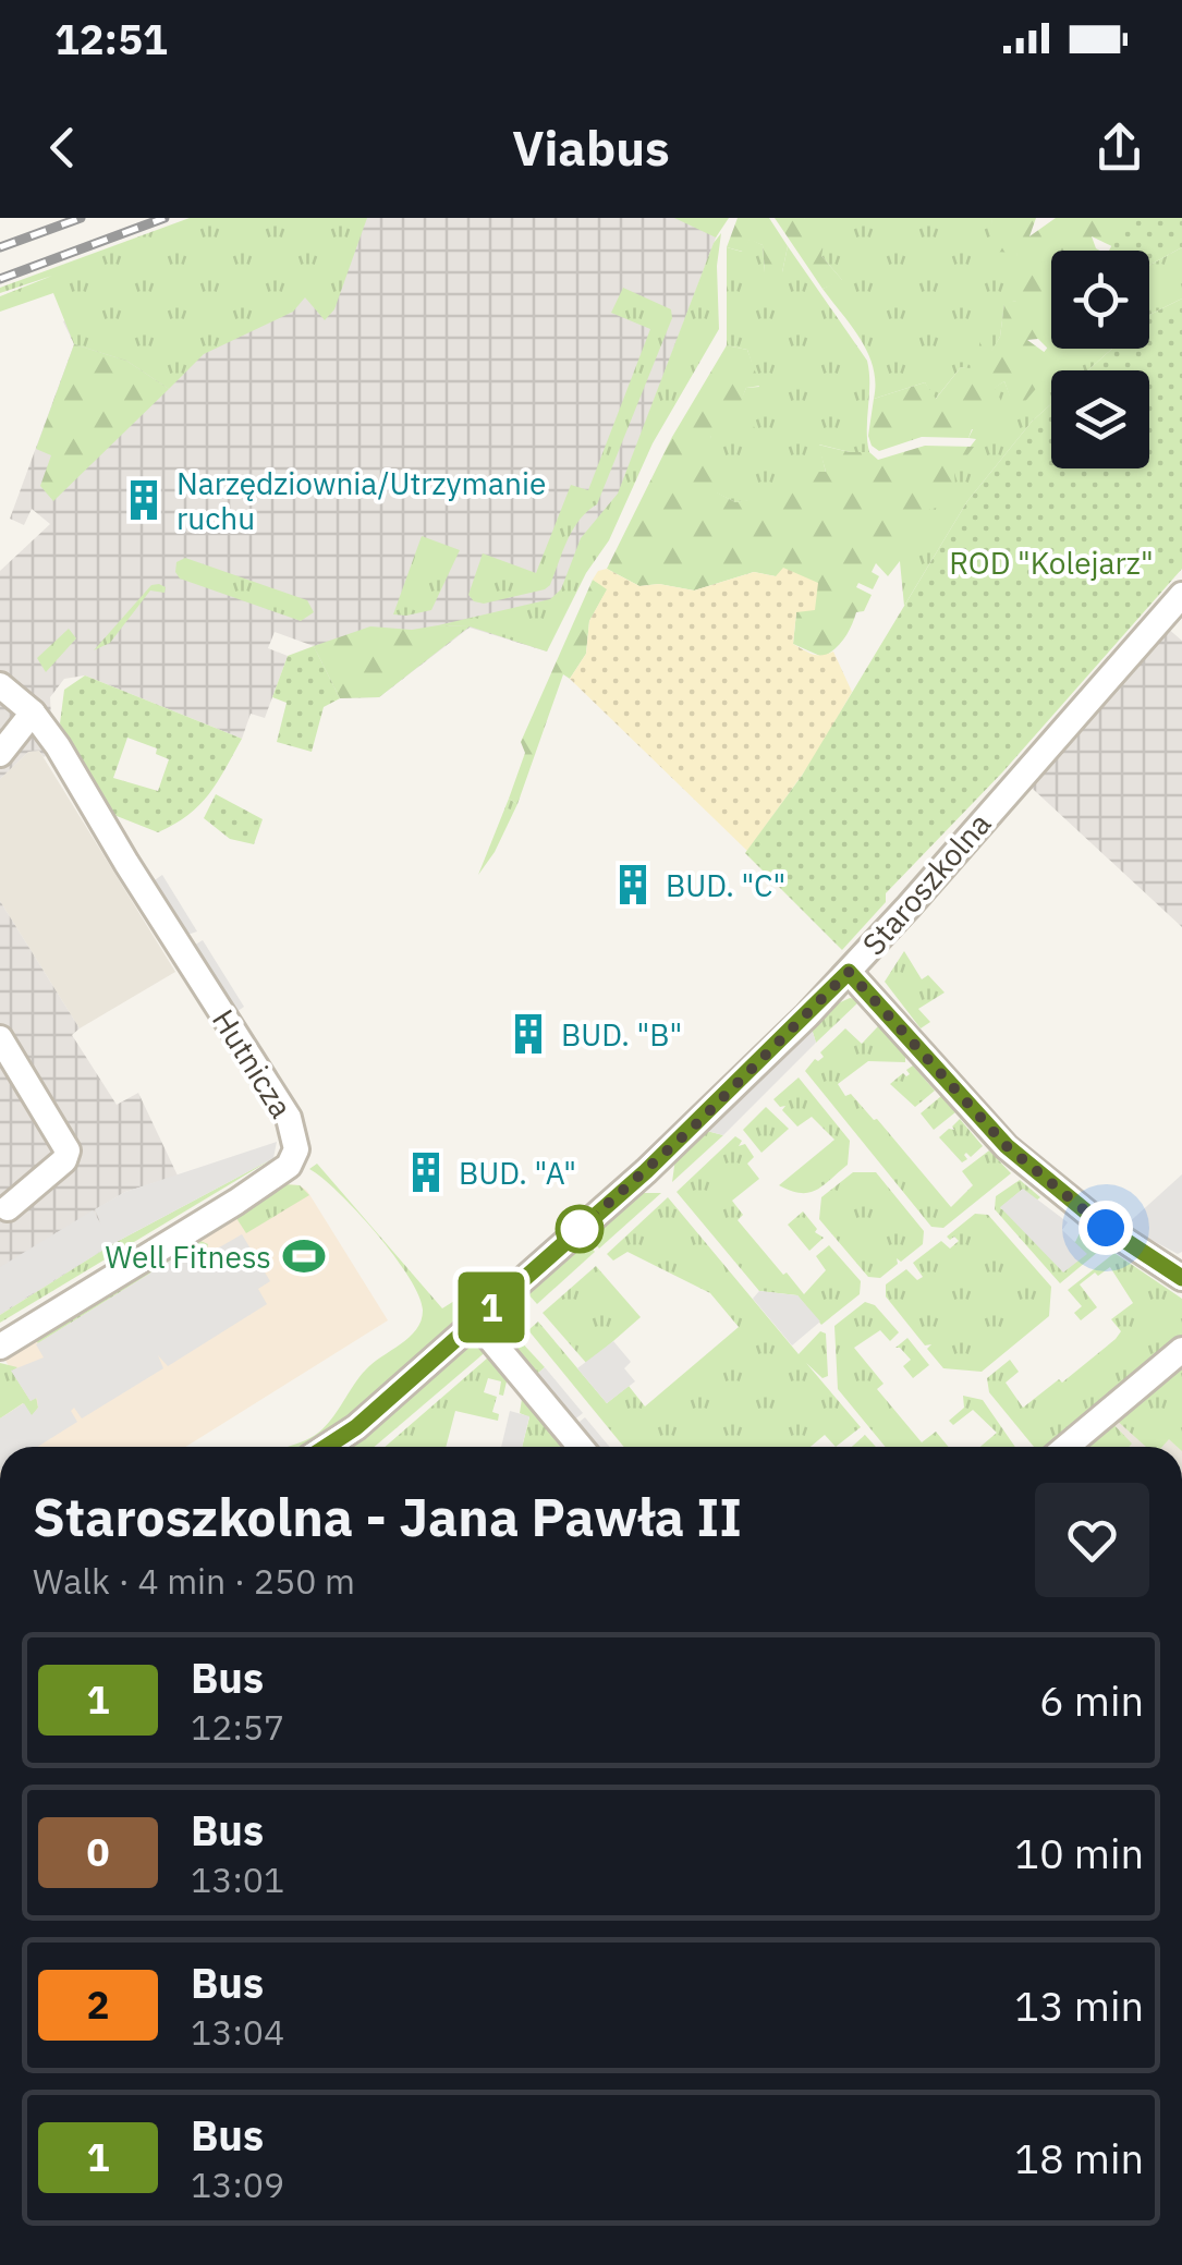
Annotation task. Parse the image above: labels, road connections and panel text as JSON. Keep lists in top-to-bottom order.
{
  "streets": {
    "street": ["Staroszkolna", "Hutnicza"]
  },
  "parks": ["ROD \"Kolejarz\""],
  "places": {
    "building": [
      "Narzędziownia/Utrzymanie ruchu",
      "BUD. \"C\"",
      "BUD. \"B\"",
      "BUD. \"A\""
    ],
    "sports": ["Well Fitness"]
  },
  "lines": ["bus line 1"],
  "page": {
    "status": "12:51",
    "header": "Viabus",
    "on_map": "1",
    "heading": ["Staroszkolna - Jana Pawła II", "Walk · 4 min · 250 m"],
    "list": [
      {
        "mark": "1",
        "name": "Bus",
        "note": "12:57",
        "value": "6 min"
      },
      {
        "mark": "0",
        "name": "Bus",
        "note": "13:01",
        "value": "10 min"
      },
      {
        "mark": "2",
        "name": "Bus",
        "note": "13:04",
        "value": "13 min"
      },
      {
        "mark": "1",
        "name": "Bus",
        "note": "13:09",
        "value": "18 min"
      }
    ]
  }
}
